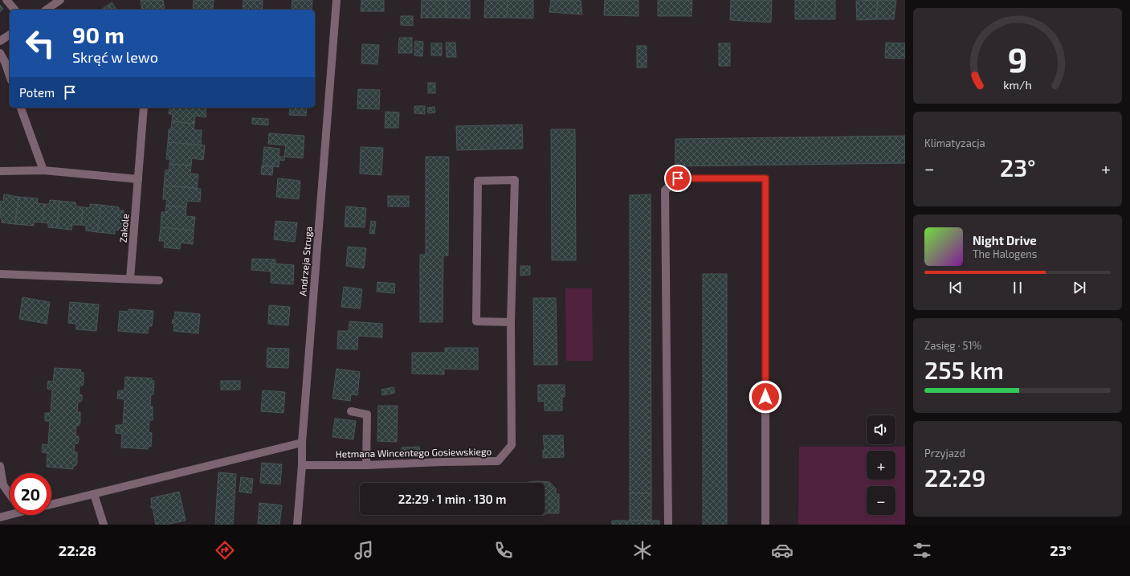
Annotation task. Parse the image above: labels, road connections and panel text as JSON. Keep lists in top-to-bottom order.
{
  "streets": {
    "street": ["Zakole", "Andrzeja Struga", "Hetmana Wincentego Gosiewskiego"]
  },
  "crossings": [
    ["Andrzeja Struga", "Hetmana Wincentego Gosiewskiego"]
  ],
  "page": {
    "turn": ["90 m", "Skręć w lewo"],
    "then": "Potem",
    "tile": [
      "Klimatyzacja",
      ["Zasięg · 51%", "255 km"],
      ["Przyjazd", "22:29"]
    ],
    "heat": ["−", "23°", "+"],
    "song": ["Night Drive", "The Halogens"],
    "map_buttons": ["+", "−"],
    "limit": "20",
    "trip": "22:29 · 1 min · 130 m",
    "tabs": ["22:28", "23°"],
    "gauge": ["9", "km/h"]
  }
}
